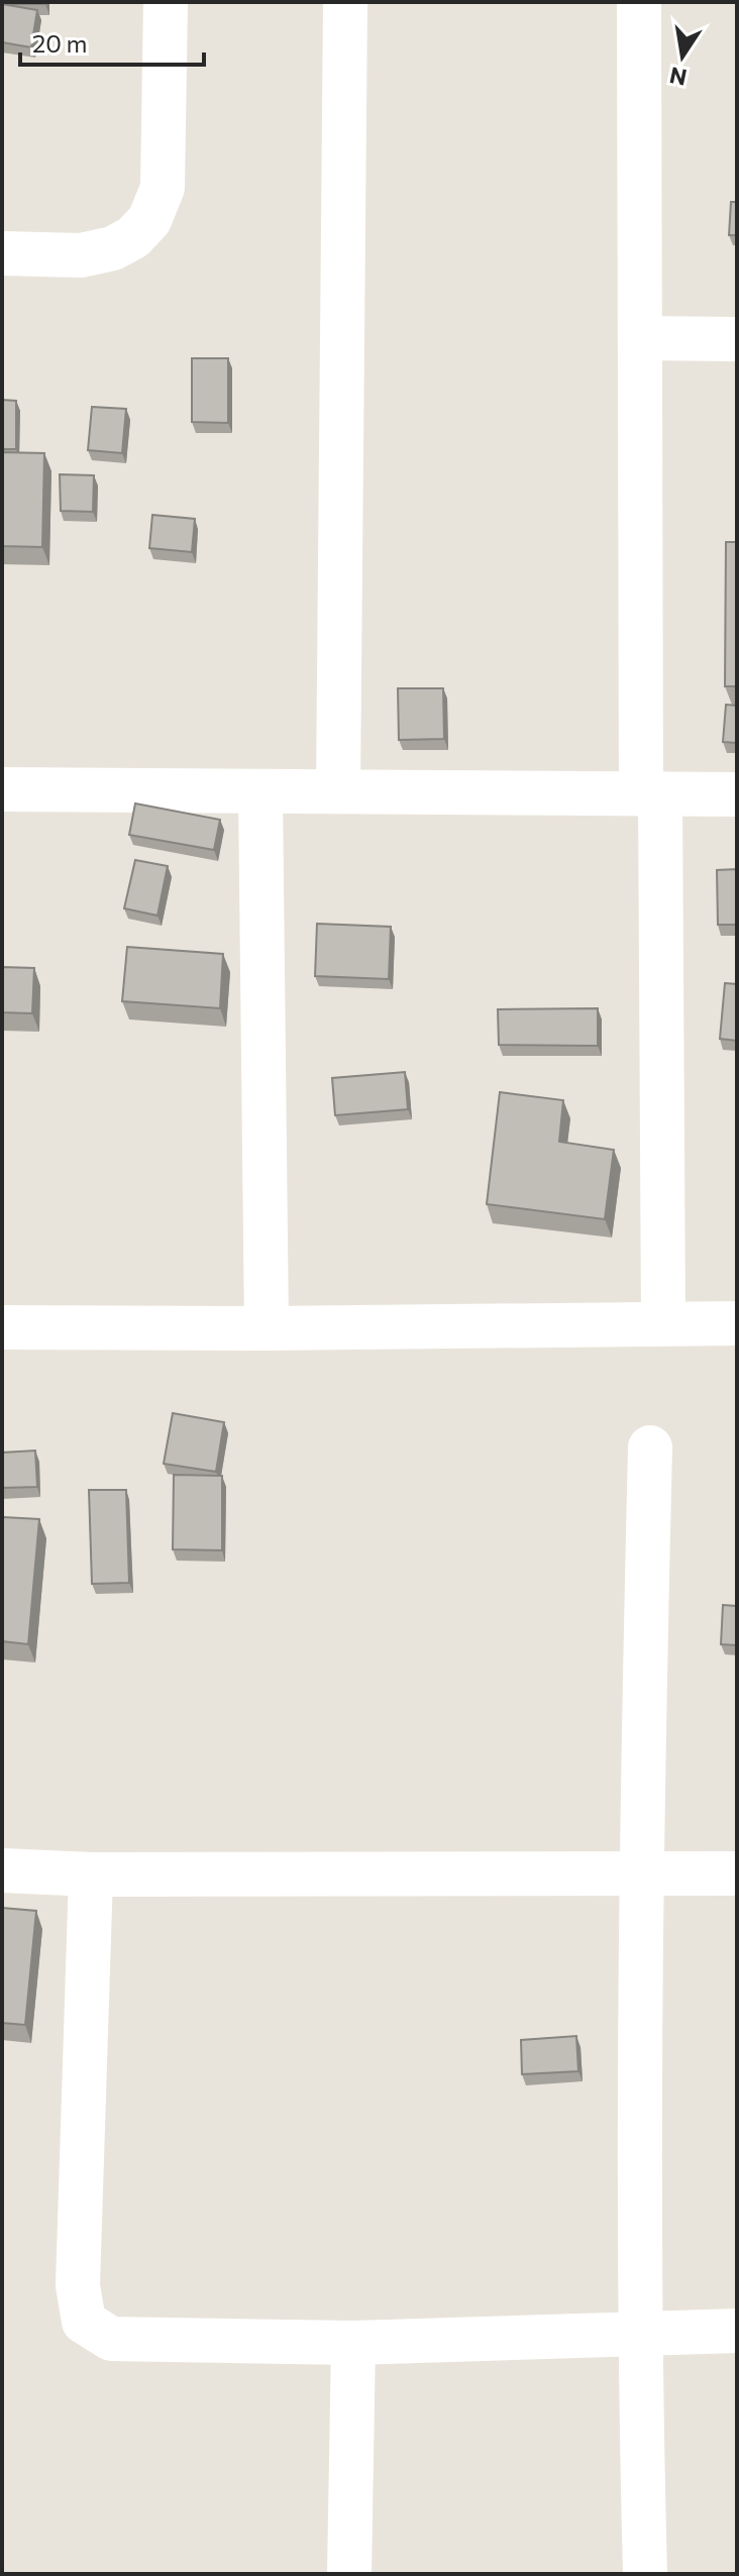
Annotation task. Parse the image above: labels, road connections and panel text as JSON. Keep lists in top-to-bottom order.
{
  "scale_bar": "20 m",
  "north": "bottom"
}
